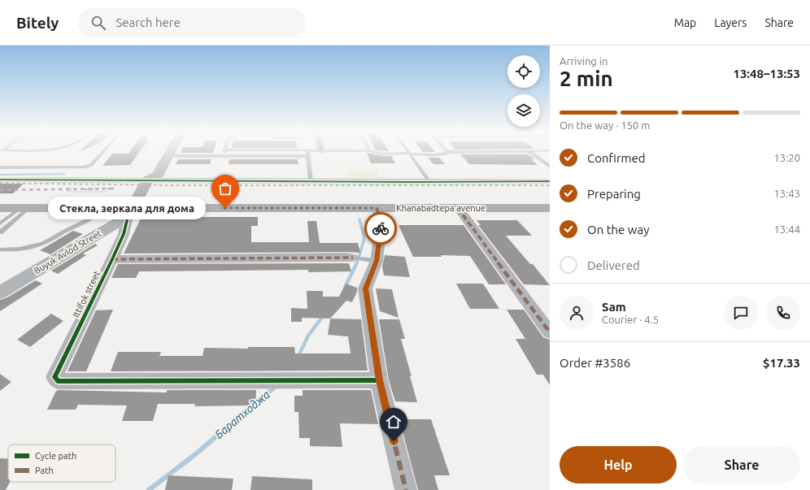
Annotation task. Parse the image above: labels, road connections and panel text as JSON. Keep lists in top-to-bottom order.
{
  "streets": {
    "highway": ["Khanabadtepa avenue"],
    "street": ["Buyuk Avlod Street", "Ittifok street"]
  },
  "crossings": [
    ["Khanabadtepa avenue", "Buyuk Avlod Street"],
    ["Khanabadtepa avenue", "Ittifok street"],
    ["Buyuk Avlod Street", "Ittifok street"]
  ],
  "water": ["Баратходжа"],
  "places": ["Стекла, зеркала для дома"],
  "legend": ["Cycle path", "Path"],
  "page": {
    "header": "Bitely",
    "search": "Search here",
    "nav": ["Map", "Layers", "Share"],
    "heading": ["2 min", "Arriving in", "13:48–13:53"],
    "panel": [
      "Sam",
      "Courier · 4.5",
      "Order #3586",
      "$17.33"
    ],
    "bar": "On the way · 150 m",
    "list": [
      ["Confirmed", "13:20"],
      ["Preparing", "13:43"],
      ["On the way", "13:44"],
      "Delivered"
    ],
    "bubble": "Стекла, зеркала для дома",
    "buttons": ["Help", "Share"]
  }
}
